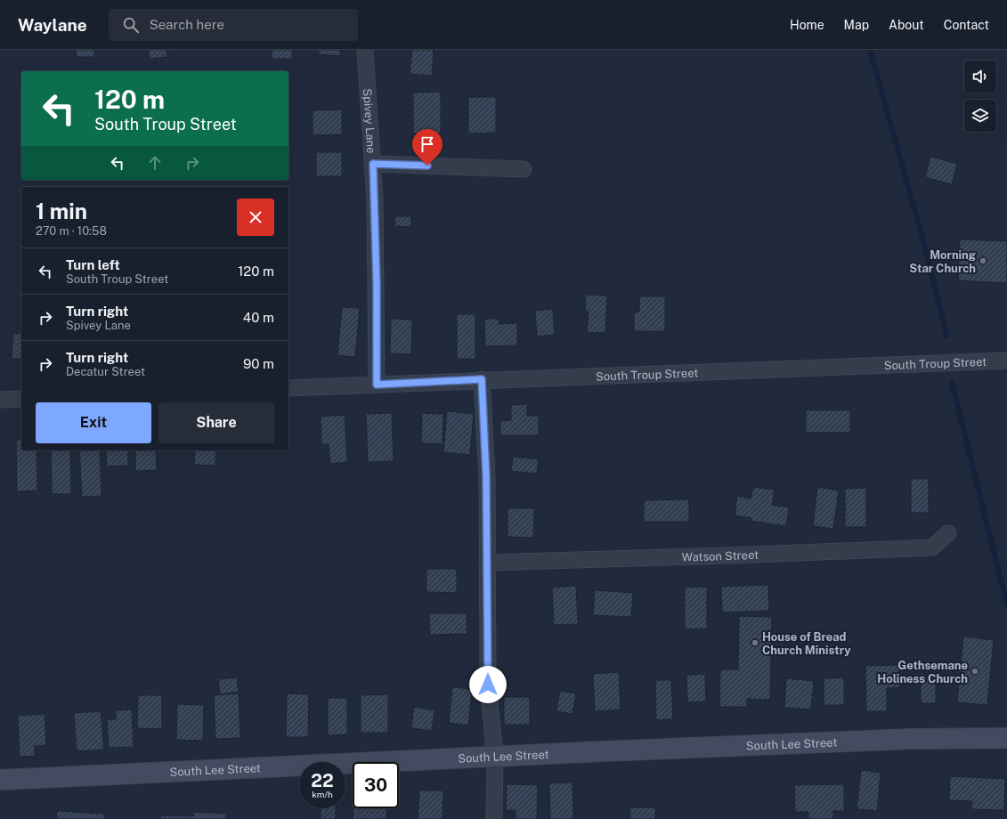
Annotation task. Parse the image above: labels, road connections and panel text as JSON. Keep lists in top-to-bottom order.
{
  "streets": {
    "street": [
      "Spivey Lane",
      "South Troup Street",
      "Watson Street",
      "South Lee Street"
    ]
  },
  "crossings": [
    ["Spivey Lane", "South Troup Street"]
  ],
  "places": ["Morning Star Church", "House of Bread Church Ministry", "Gethsemane Holiness Church"],
  "page": {
    "header": "Waylane",
    "search": "Search here",
    "nav": [
      "Home",
      "Map",
      "About",
      "Contact"
    ],
    "turn": ["120 m", "South Troup Street"],
    "heading": ["1 min", "270 m · 10:58"],
    "list": [
      {
        "name": "Turn left",
        "note": "South Troup Street",
        "value": "120 m"
      },
      {
        "name": "Turn right",
        "note": "Spivey Lane",
        "value": "40 m"
      },
      {
        "name": "Turn right",
        "note": "Decatur Street",
        "value": "90 m"
      }
    ],
    "buttons": ["Exit", "Share"],
    "speed": "22 km/h",
    "limit": "30"
  }
}
